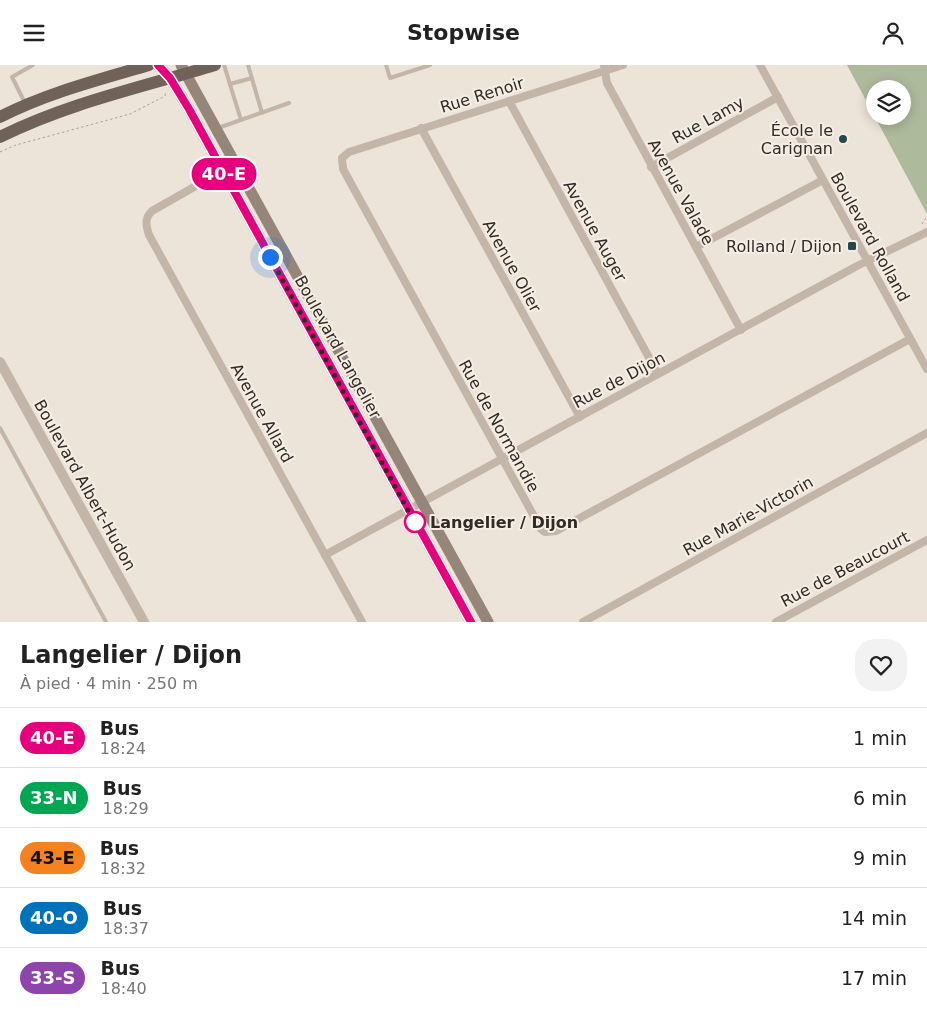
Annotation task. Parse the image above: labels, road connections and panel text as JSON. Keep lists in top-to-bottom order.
{
  "streets": {
    "main road": ["Boulevard Langelier"],
    "street": [
      "Rue Renoir",
      "Rue Lamy",
      "Avenue Valade",
      "Avenue Auger",
      "Boulevard Rolland",
      "Avenue Olier",
      "Rue de Dijon",
      "Avenue Allard",
      "Rue de Normandie",
      "Boulevard Albert-Hudon",
      "Rue Marie-Victorin",
      "Rue de Beaucourt"
    ]
  },
  "crossings": [
    ["Rue Renoir", "Avenue Valade"],
    ["Rue Renoir", "Avenue Auger"],
    ["Rue Renoir", "Avenue Olier"],
    ["Rue Renoir", "Rue de Normandie"],
    ["Rue Lamy", "Avenue Valade"],
    ["Rue Lamy", "Boulevard Rolland"],
    ["Avenue Valade", "Rue de Dijon"],
    ["Avenue Auger", "Rue de Dijon"],
    ["Boulevard Rolland", "Rue de Dijon"],
    ["Boulevard Rolland", "Rue de Normandie"],
    ["Avenue Olier", "Rue de Dijon"],
    ["Boulevard Langelier", "Rue de Dijon"],
    ["Boulevard Langelier", "Avenue Allard"],
    ["Rue de Dijon", "Avenue Allard"],
    ["Rue de Dijon", "Rue de Normandie"]
  ],
  "places": {
    "other": ["École le Carignan", "Langelier / Dijon"],
    "transit": ["Rolland / Dijon"]
  },
  "lines": ["bus line 40-E"],
  "page": {
    "header": "Stopwise",
    "on_map": "40-E",
    "heading": ["Langelier / Dijon", "À pied · 4 min · 250 m"],
    "list": [
      {
        "mark": "40-E",
        "name": "Bus",
        "note": "18:24",
        "value": "1 min"
      },
      {
        "mark": "33-N",
        "name": "Bus",
        "note": "18:29",
        "value": "6 min"
      },
      {
        "mark": "43-E",
        "name": "Bus",
        "note": "18:32",
        "value": "9 min"
      },
      {
        "mark": "40-O",
        "name": "Bus",
        "note": "18:37",
        "value": "14 min"
      },
      {
        "mark": "33-S",
        "name": "Bus",
        "note": "18:40",
        "value": "17 min"
      }
    ]
  }
}
